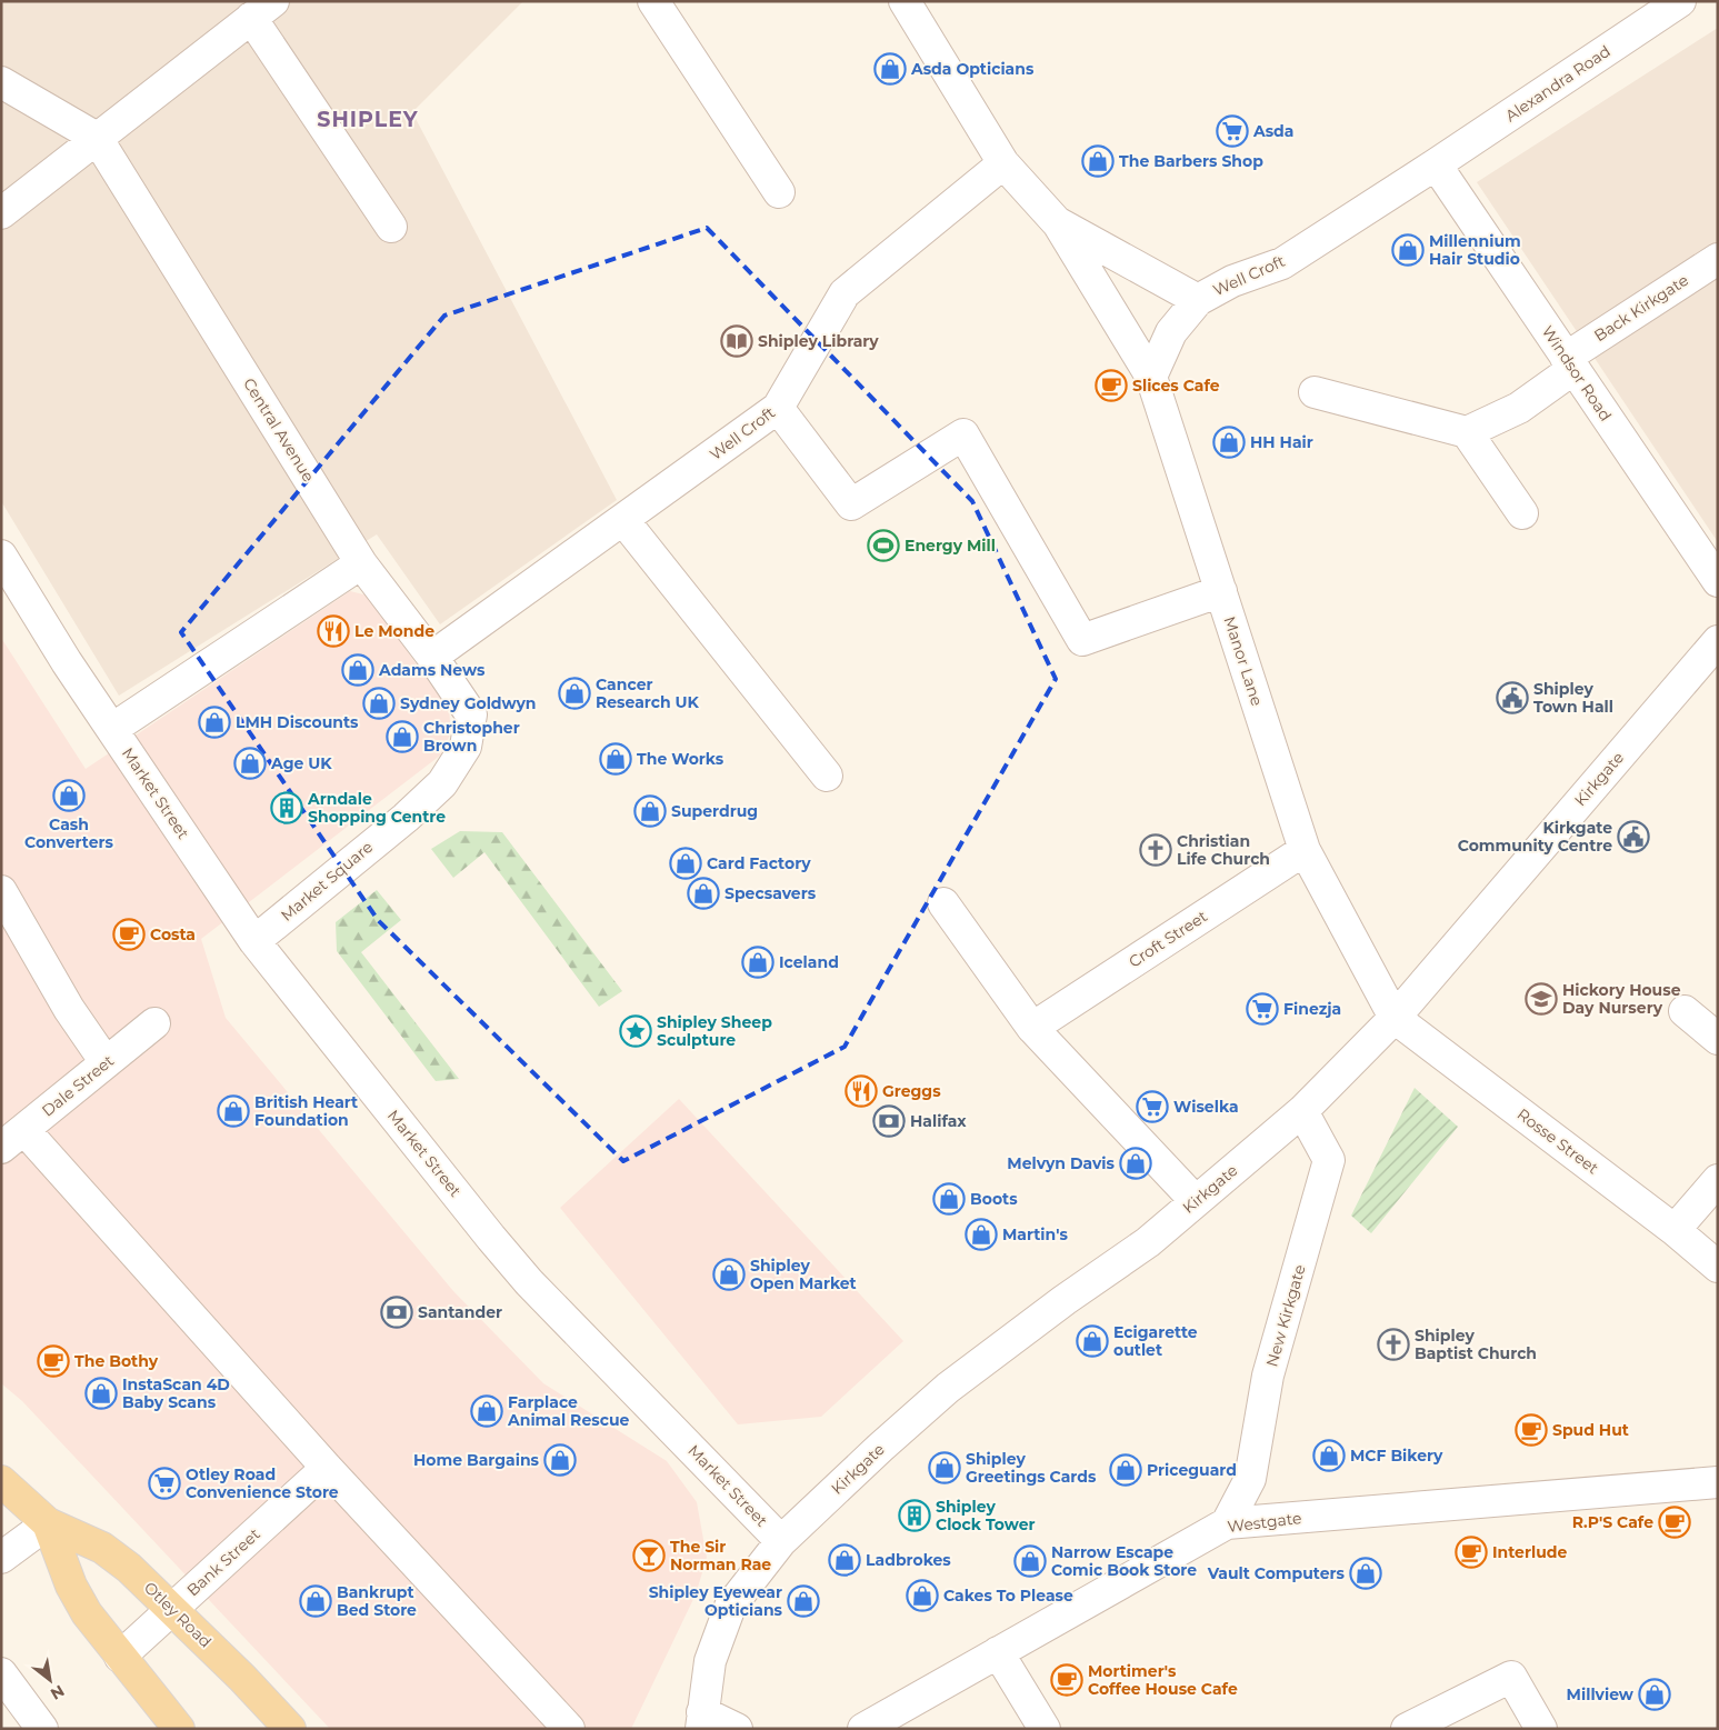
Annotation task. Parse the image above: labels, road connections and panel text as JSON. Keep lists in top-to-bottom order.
{
  "streets": {
    "main road": ["Otley Road"],
    "street": [
      "Alexandra Road",
      "Well Croft",
      "Back Kirkgate",
      "Windsor Road",
      "Central Avenue",
      "Manor Lane",
      "Kirkgate",
      "Market Street",
      "Market Square",
      "Croft Street",
      "Dale Street",
      "Rosse Street",
      "New Kirkgate",
      "Westgate",
      "Bank Street"
    ]
  },
  "crossings": [
    ["Alexandra Road", "Well Croft"],
    ["Alexandra Road", "Windsor Road"],
    ["Well Croft", "Windsor Road"],
    ["Well Croft", "Central Avenue"],
    ["Well Croft", "Manor Lane"],
    ["Back Kirkgate", "Windsor Road"],
    ["Central Avenue", "Market Square"],
    ["Manor Lane", "Kirkgate"],
    ["Manor Lane", "Croft Street"],
    ["Manor Lane", "Rosse Street"],
    ["Kirkgate", "Market Street"],
    ["Kirkgate", "Rosse Street"],
    ["Kirkgate", "New Kirkgate"],
    ["Market Street", "Market Square"],
    ["New Kirkgate", "Westgate"],
    ["Bank Street", "Otley Road"]
  ],
  "districts": ["SHIPLEY"],
  "places": {
    "shop": [
      "Asda Opticians",
      "The Barbers Shop",
      "Millennium Hair Studio",
      "HH Hair",
      "Adams News",
      "Cancer Research UK",
      "Sydney Goldwyn",
      "LMH Discounts",
      "Christopher Brown",
      "The Works",
      "Age UK",
      "Cash Converters",
      "Superdrug",
      "Card Factory",
      "Specsavers",
      "Iceland",
      "British Heart Foundation",
      "Melvyn Davis",
      "Boots",
      "Martin's",
      "Shipley Open Market",
      "Ecigarette outlet",
      "InstaScan 4D Baby Scans",
      "Farplace Animal Rescue",
      "MCF Bikery",
      "Home Bargains",
      "Shipley Greetings Cards",
      "Priceguard",
      "Ladbrokes",
      "Narrow Escape Comic Book Store",
      "Vault Computers",
      "Cakes To Please",
      "Bankrupt Bed Store",
      "Shipley Eyewear Opticians",
      "Millview"
    ],
    "supermarket": [
      "Asda",
      "Finezja",
      "Wiselka",
      "Otley Road Convenience Store"
    ],
    "library": ["Shipley Library"],
    "cafe": [
      "Slices Cafe",
      "Costa",
      "The Bothy",
      "Spud Hut",
      "R.P'S Cafe",
      "Interlude",
      "Mortimer's Coffee House Cafe"
    ],
    "sports": ["Energy Mill"],
    "restaurant": ["Le Monde", "Greggs"],
    "public building": ["Shipley Town Hall", "Kirkgate Community Centre"],
    "building": ["Arndale Shopping Centre", "Shipley Clock Tower"],
    "church": ["Christian Life Church", "Shipley Baptist Church"],
    "school or university": ["Hickory House Day Nursery"],
    "place": ["Shipley Sheep Sculpture"],
    "bank": ["Halifax", "Santander"],
    "bar": ["The Sir Norman Rae"]
  },
  "north": "bottom right"
}
